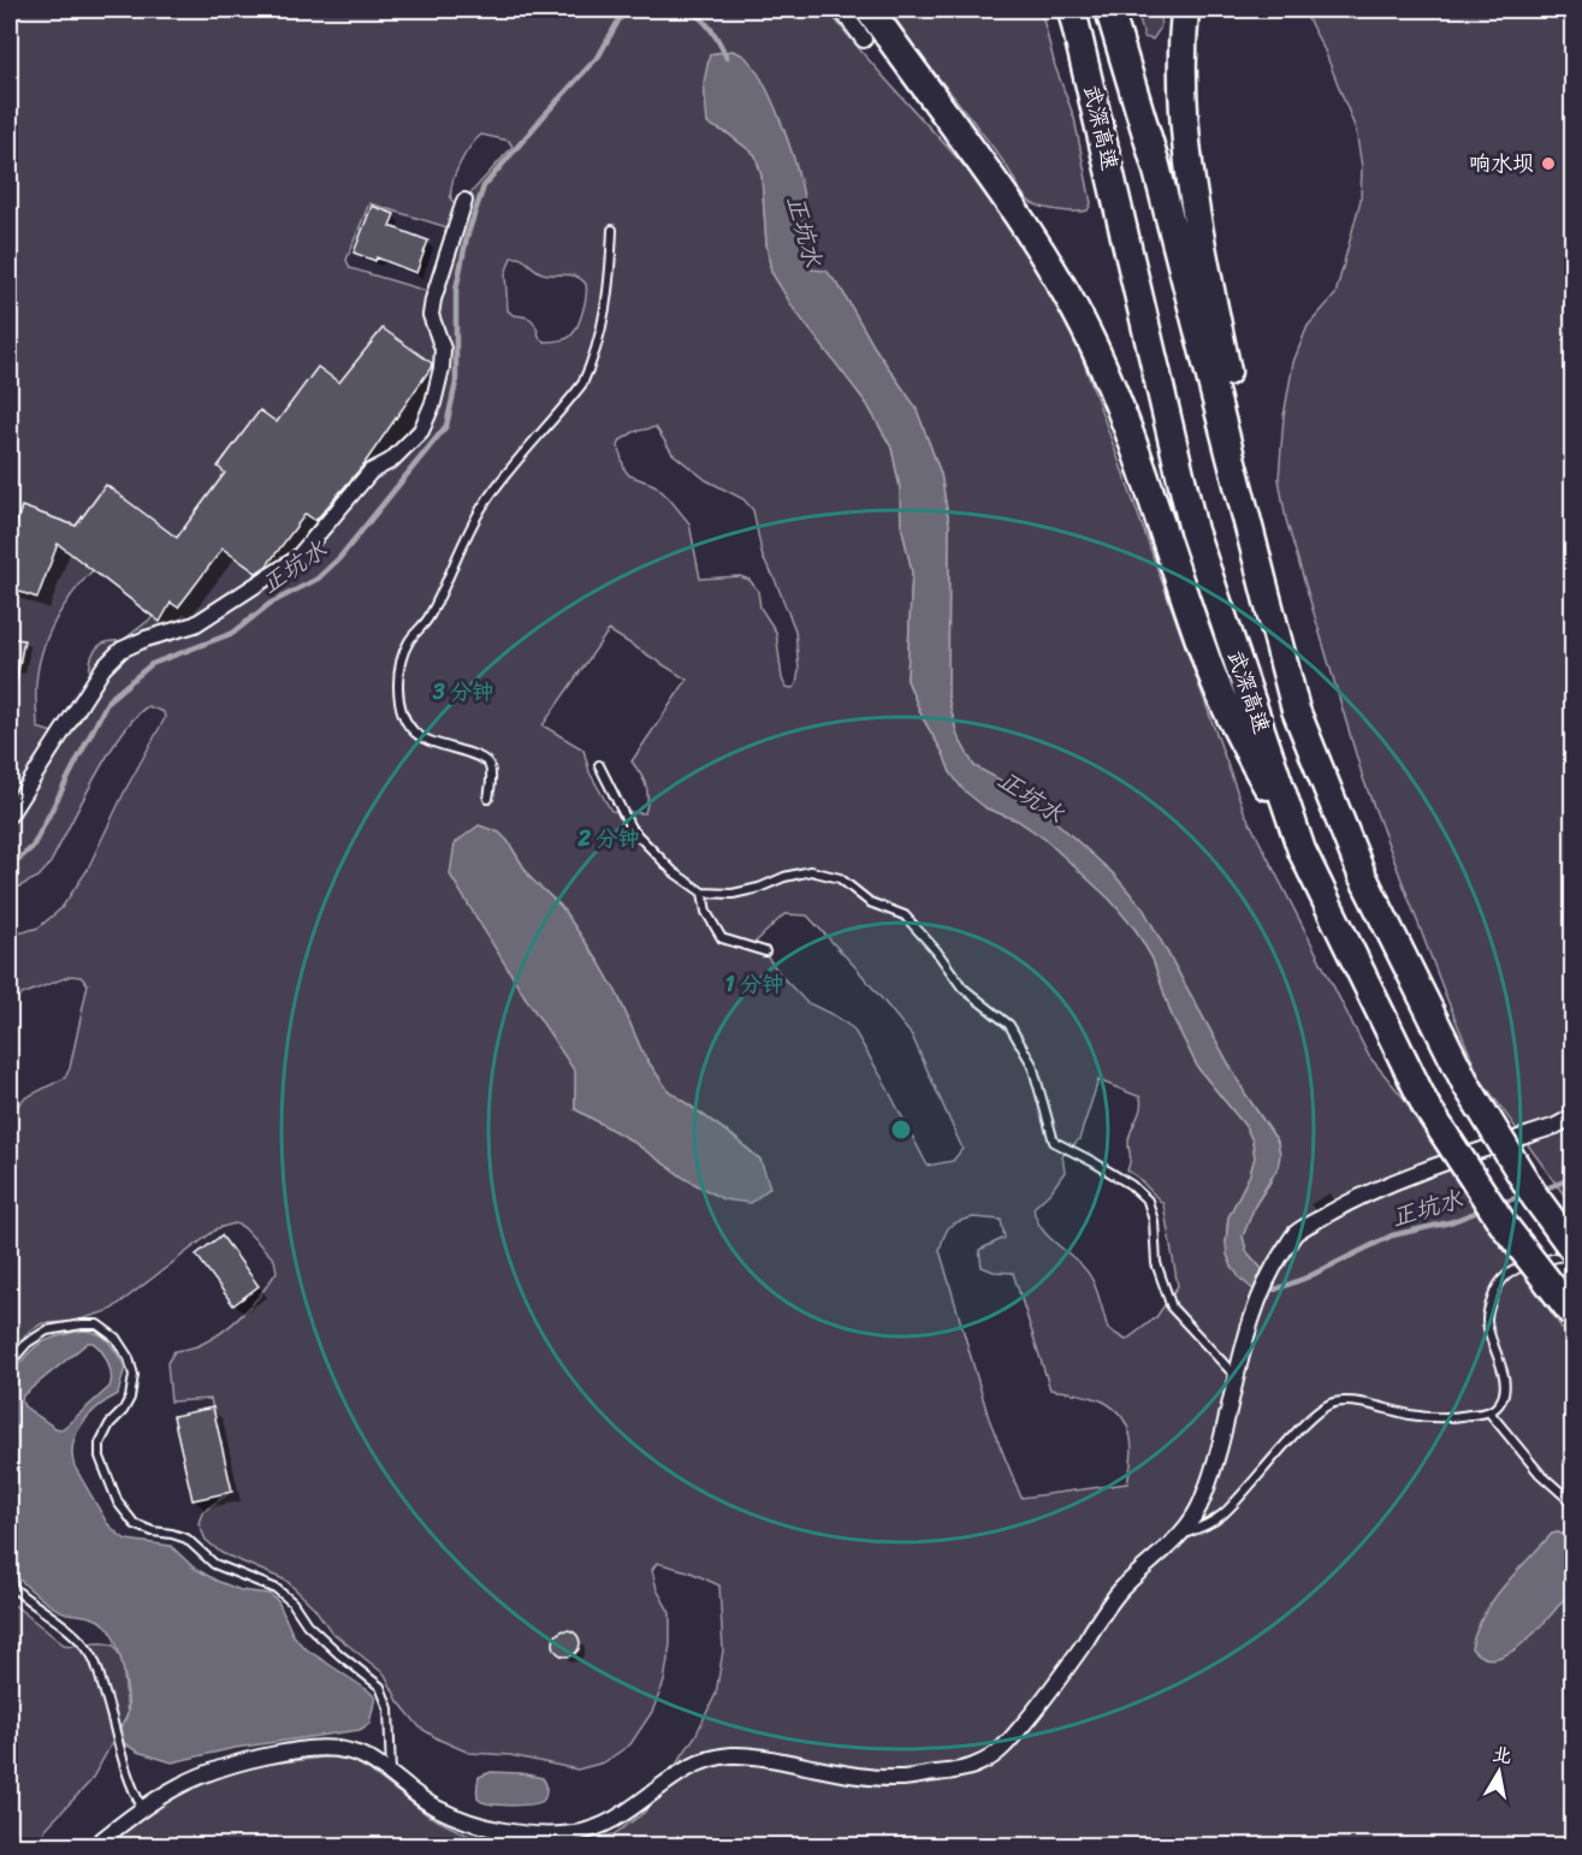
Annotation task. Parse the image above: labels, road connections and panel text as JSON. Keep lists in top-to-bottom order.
{
  "streets": {
    "highway": ["武深高速"]
  },
  "water": ["正坑水"],
  "places": ["响水坝"],
  "north": "top",
  "rings": ["3 分钟", "2 分钟", "1 分钟"]
}
